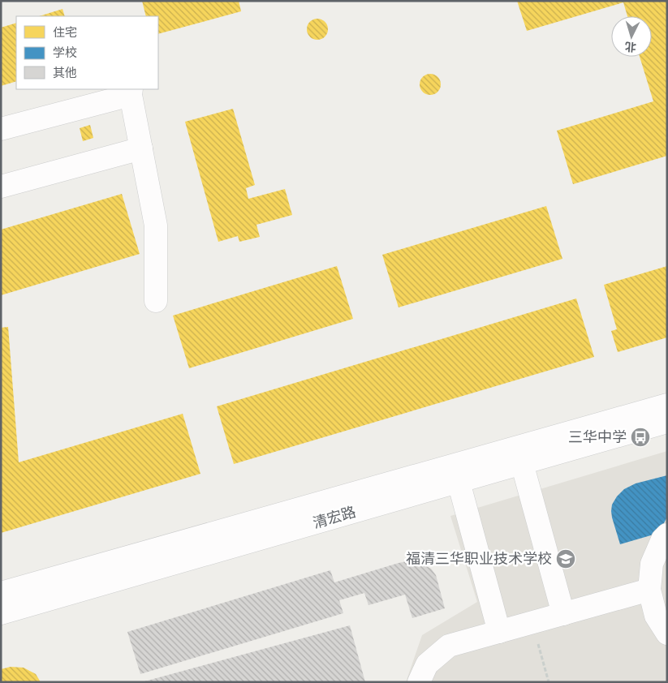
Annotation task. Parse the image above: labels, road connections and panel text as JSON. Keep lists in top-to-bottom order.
{
  "streets": {
    "street": ["清宏路"]
  },
  "places": {
    "bus stop": ["三华中学"],
    "school or university": ["福清三华职业技术学校"]
  },
  "legend": ["住宅", "学校", "其他"],
  "north": "bottom"
}
